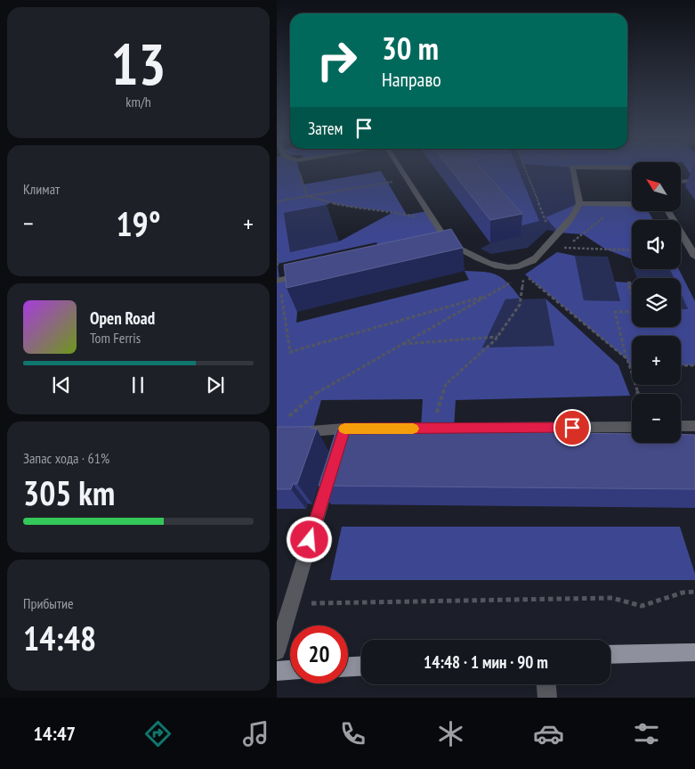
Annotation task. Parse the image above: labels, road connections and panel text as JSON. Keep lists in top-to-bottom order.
{
  "north": "top left",
  "page": {
    "tile": [
      ["13", "km/h"],
      "Климат",
      ["Запас хода · 61%", "305 km"],
      ["Прибытие", "14:48"]
    ],
    "turn": ["30 m", "Направо"],
    "then": "Затем",
    "map_buttons": ["+", "−"],
    "heat": ["−", "19°", "+"],
    "song": ["Open Road", "Tom Ferris"],
    "limit": "20",
    "trip": "14:48 · 1 мин · 90 m",
    "tabs": "14:47"
  }
}
